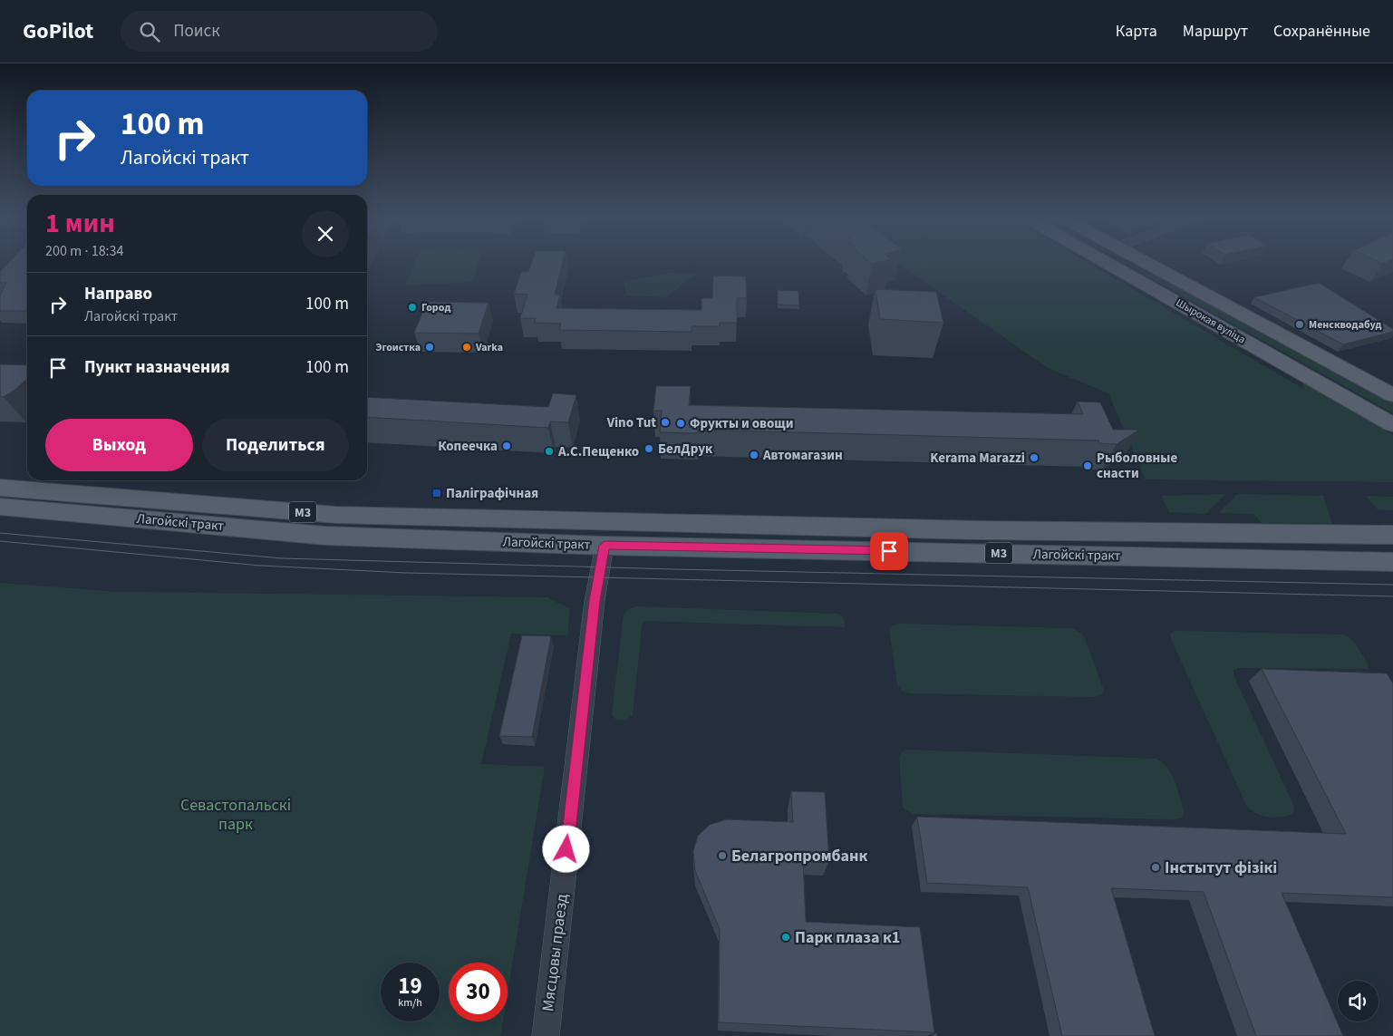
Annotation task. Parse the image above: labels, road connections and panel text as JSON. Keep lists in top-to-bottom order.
{
  "streets": {
    "main road": ["Шырокая вуліца", "М3", "Лагойскі тракт"],
    "street": ["Мясцовы праезд"]
  },
  "crossings": [
    ["Лагойскі тракт", "Мясцовы праезд"]
  ],
  "parks": ["Севастопальскі парк"],
  "places": {
    "other": [
      "Город",
      "Менскводабуд",
      "Эгоистка",
      "Varka",
      "Vino Tut",
      "Фрукты и овощи",
      "Копеечка",
      "БелДрук",
      "А.С.Пещенко",
      "Автомагазин",
      "Kerama Marazzi",
      "Рыболовные снасти",
      "Белагропромбанк",
      "Інстытут фізікі",
      "Парк плаза к1"
    ],
    "transit": ["Паліграфічная"]
  },
  "page": {
    "header": "GoPilot",
    "search": "Поиск",
    "nav": ["Карта", "Маршрут", "Сохранённые"],
    "turn": ["100 m", "Лагойскі тракт"],
    "heading": ["1 мин", "200 m · 18:34"],
    "list": [
      {
        "name": "Направо",
        "note": "Лагойскі тракт",
        "value": "100 m"
      },
      {
        "name": "Пункт назначения",
        "value": "100 m"
      }
    ],
    "buttons": ["Выход", "Поделиться"],
    "speed": "19 km/h",
    "limit": "30"
  }
}
